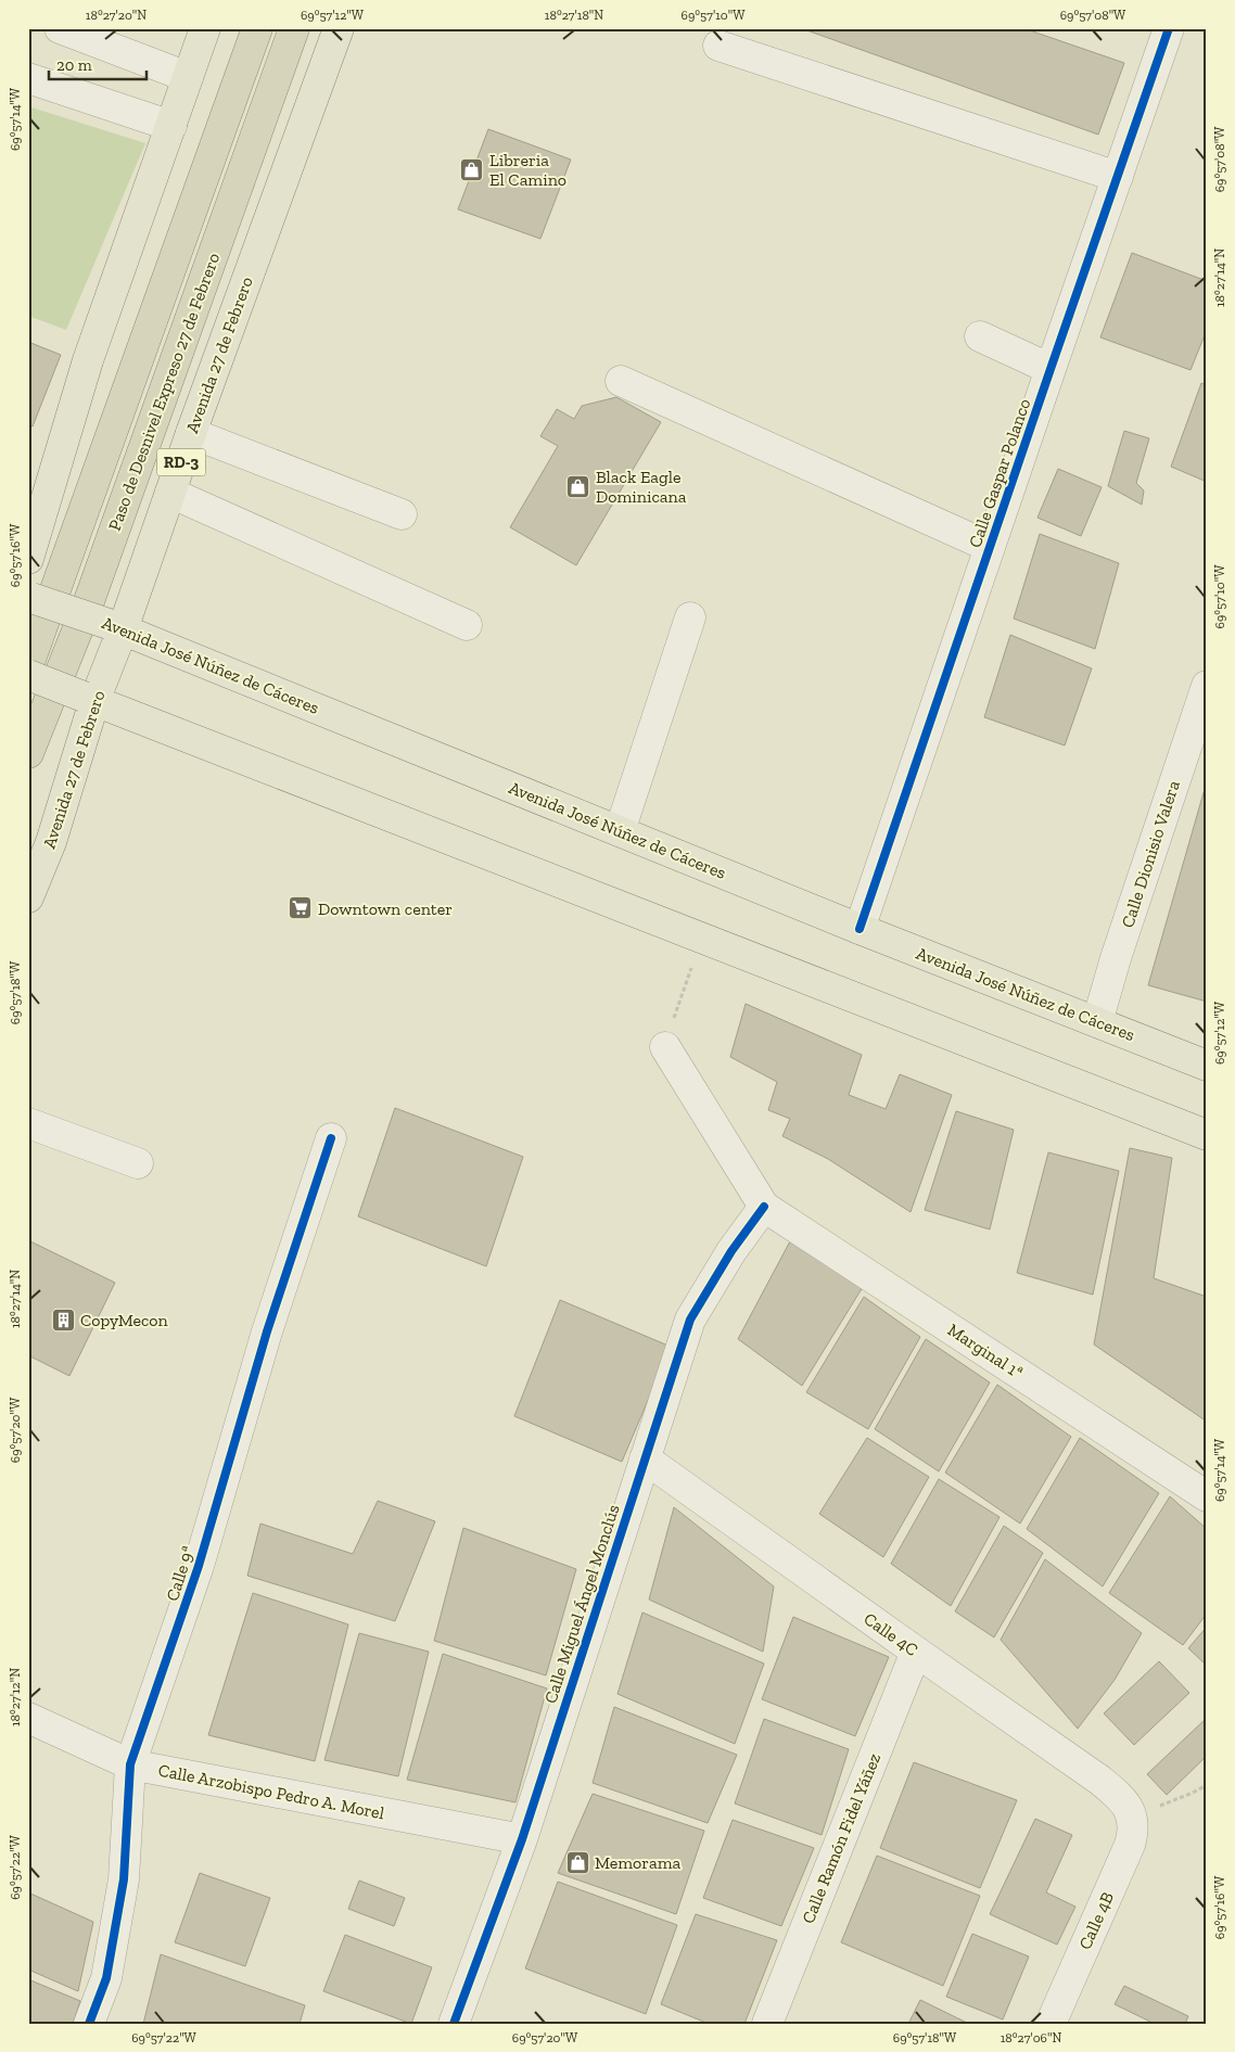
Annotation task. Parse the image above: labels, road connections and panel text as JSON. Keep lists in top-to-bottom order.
{
  "streets": {
    "highway": ["Paso de Desnivel Expreso 27 de Febrero", "RD-3"],
    "main road": ["Avenida 27 de Febrero", "Avenida José Núñez de Cáceres"],
    "street": [
      "Calle Gaspar Polanco",
      "Calle Dionisio Valera",
      "Marginal 1ª",
      "Calle 9ª",
      "Calle Miguel Ángel Monclús",
      "Calle 4C",
      "Calle Arzobispo Pedro A. Morel",
      "Calle Ramón Fidel Yáñez",
      "Calle 4B"
    ]
  },
  "crossings": [
    ["Avenida 27 de Febrero", "Avenida José Núñez de Cáceres"],
    ["Calle Gaspar Polanco", "Avenida José Núñez de Cáceres"],
    ["Avenida José Núñez de Cáceres", "Calle Dionisio Valera"],
    ["Marginal 1ª", "Calle Miguel Ángel Monclús"],
    ["Calle 9ª", "Calle Arzobispo Pedro A. Morel"],
    ["Calle Miguel Ángel Monclús", "Calle 4C"],
    ["Calle Miguel Ángel Monclús", "Calle Arzobispo Pedro A. Morel"],
    ["Calle 4C", "Calle Ramón Fidel Yáñez"],
    ["Calle 4C", "Calle 4B"]
  ],
  "places": {
    "shop": ["Libreria El Camino", "Black Eagle Dominicana", "Memorama"],
    "supermarket": ["Downtown center"],
    "building": ["CopyMecon"]
  },
  "scale_bar": "20 m",
  "coordinates": [
    "18°27'20\"N",
    "69°57'12\"W",
    "18°27'18\"N",
    "69°57'10\"W",
    "69°57'08\"W",
    "69°57'14\"W",
    "18°27'14\"N",
    "69°57'16\"W",
    "69°57'18\"W",
    "69°57'20\"W",
    "18°27'12\"N",
    "69°57'22\"W",
    "18°27'06\"N"
  ]
}
